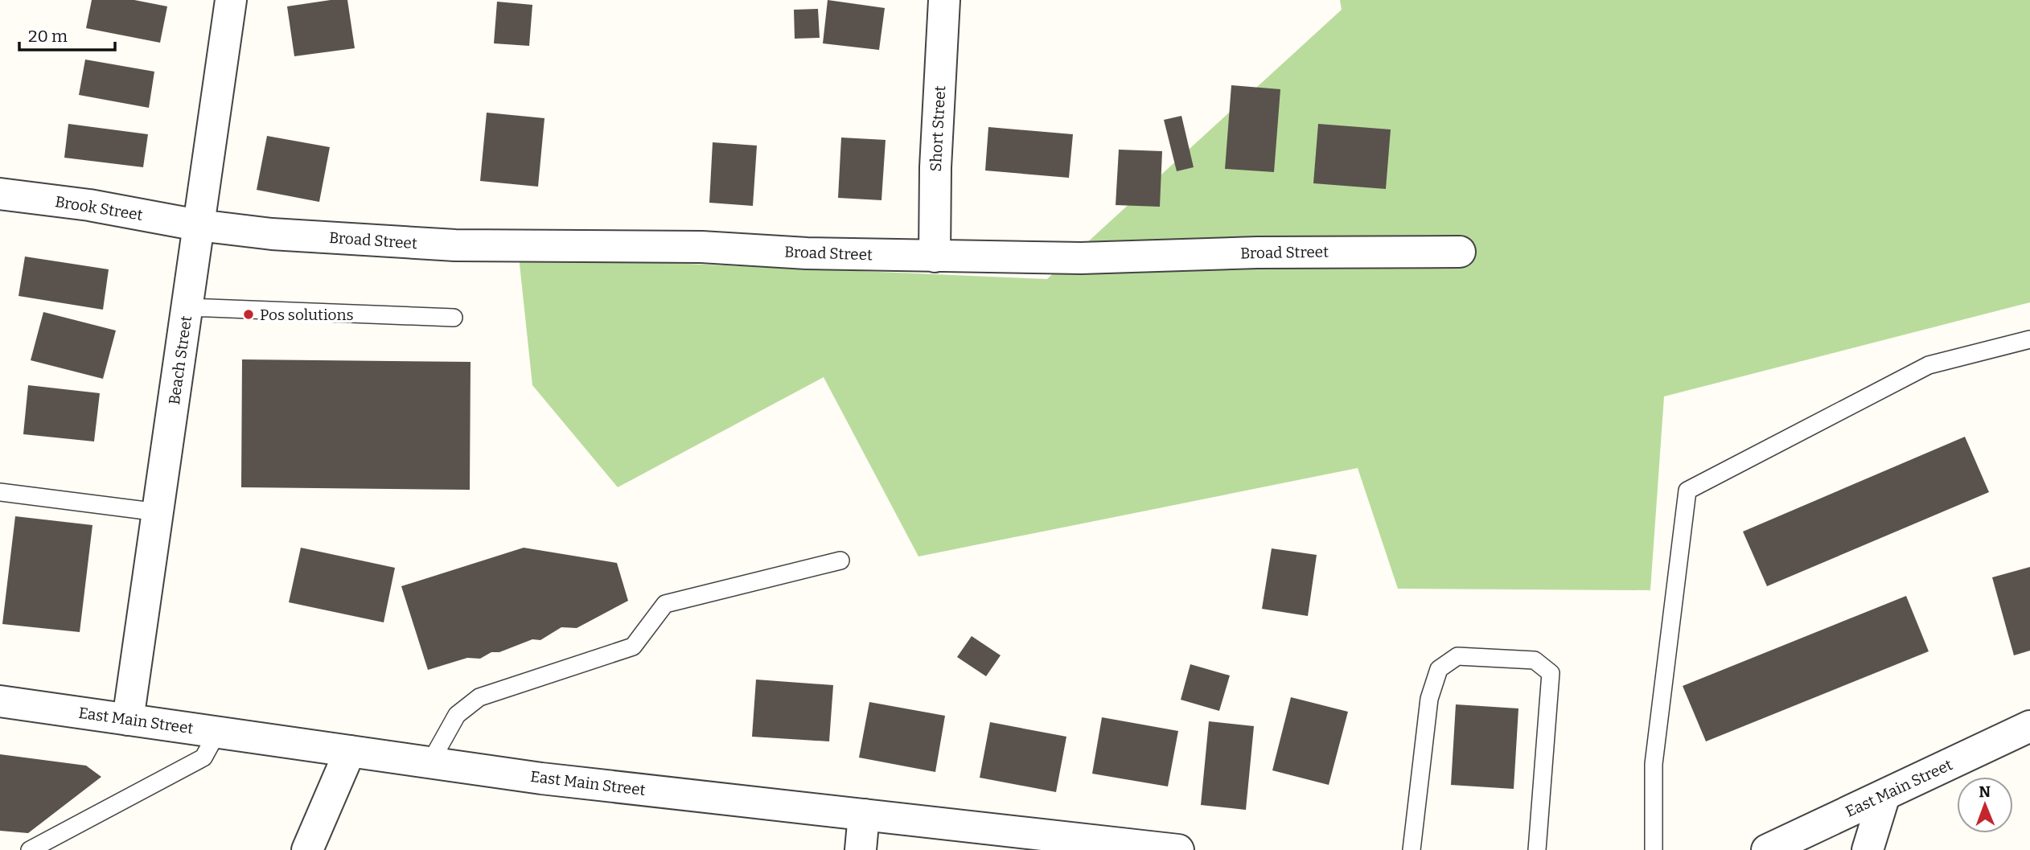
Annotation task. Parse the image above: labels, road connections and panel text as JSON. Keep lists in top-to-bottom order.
{
  "streets": {
    "street": [
      "Short Street",
      "Brook Street",
      "Broad Street",
      "Beach Street",
      "East Main Street"
    ]
  },
  "crossings": [
    ["Short Street", "Broad Street"],
    ["Brook Street", "Broad Street"],
    ["Brook Street", "Beach Street"],
    ["Broad Street", "Beach Street"],
    ["Beach Street", "East Main Street"]
  ],
  "places": ["Pos solutions"],
  "scale_bar": "20 m",
  "north": "top"
}
